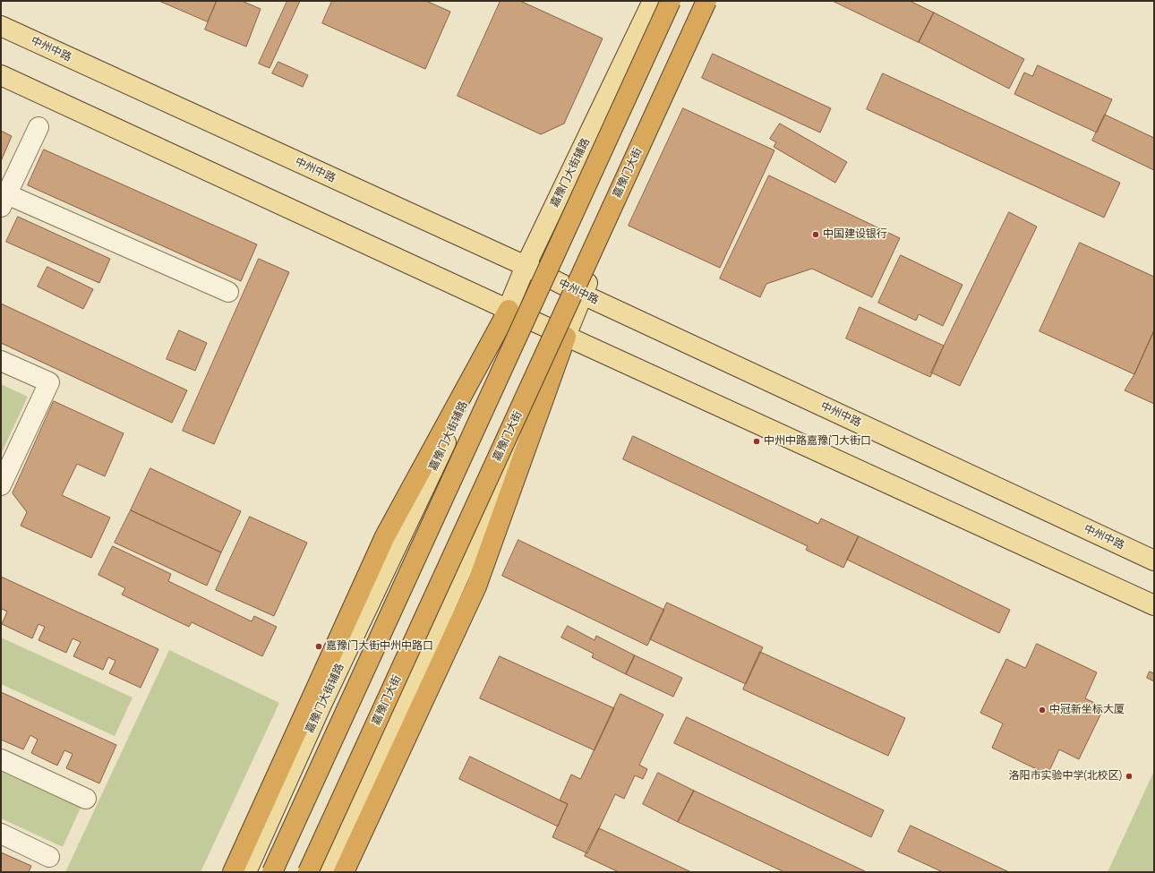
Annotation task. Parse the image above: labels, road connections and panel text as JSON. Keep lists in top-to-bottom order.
{
  "streets": {
    "highway": ["嘉豫门大街"],
    "main road": ["中州中路", "嘉豫门大街辅路"]
  },
  "crossings": [
    ["中州中路", "嘉豫门大街辅路"]
  ],
  "places": [
    "中国建设银行",
    "中州中路嘉豫门大街口",
    "嘉豫门大街中州中路口",
    "中冠新坐标大厦",
    "洛阳市实验中学(北校区)"
  ]
}
